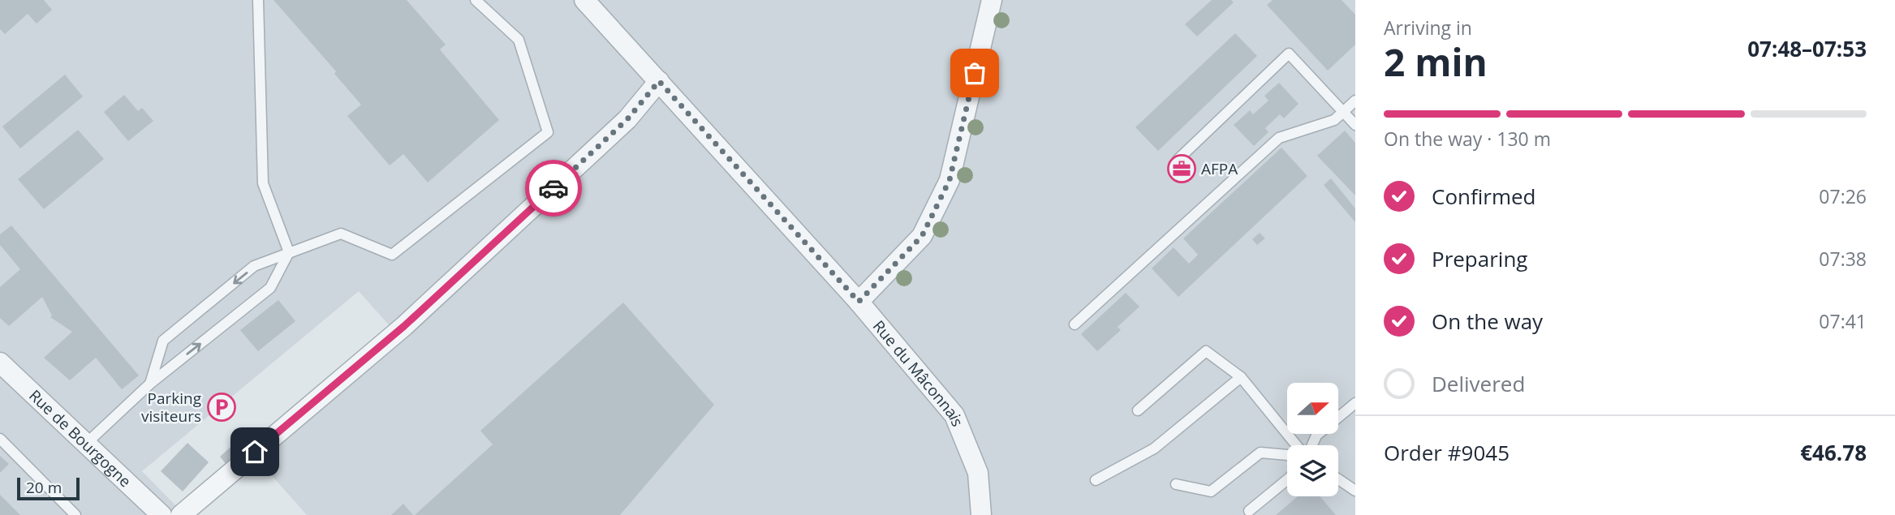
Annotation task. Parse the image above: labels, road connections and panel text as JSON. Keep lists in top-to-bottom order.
{
  "streets": {
    "street": ["Rue du Mâconnais", "Rue de Bourgogne"]
  },
  "places": {
    "office": ["AFPA"],
    "parking": ["Parking visiteurs"]
  },
  "scale_bar": "20 m",
  "north": "right",
  "page": {
    "heading": ["2 min", "Arriving in", "07:48–07:53"],
    "panel": ["Order #9045", "€46.78"],
    "bar": "On the way · 130 m",
    "list": [
      ["Confirmed", "07:26"],
      ["Preparing", "07:38"],
      ["On the way", "07:41"],
      "Delivered"
    ],
    "scale": "20 m"
  }
}
